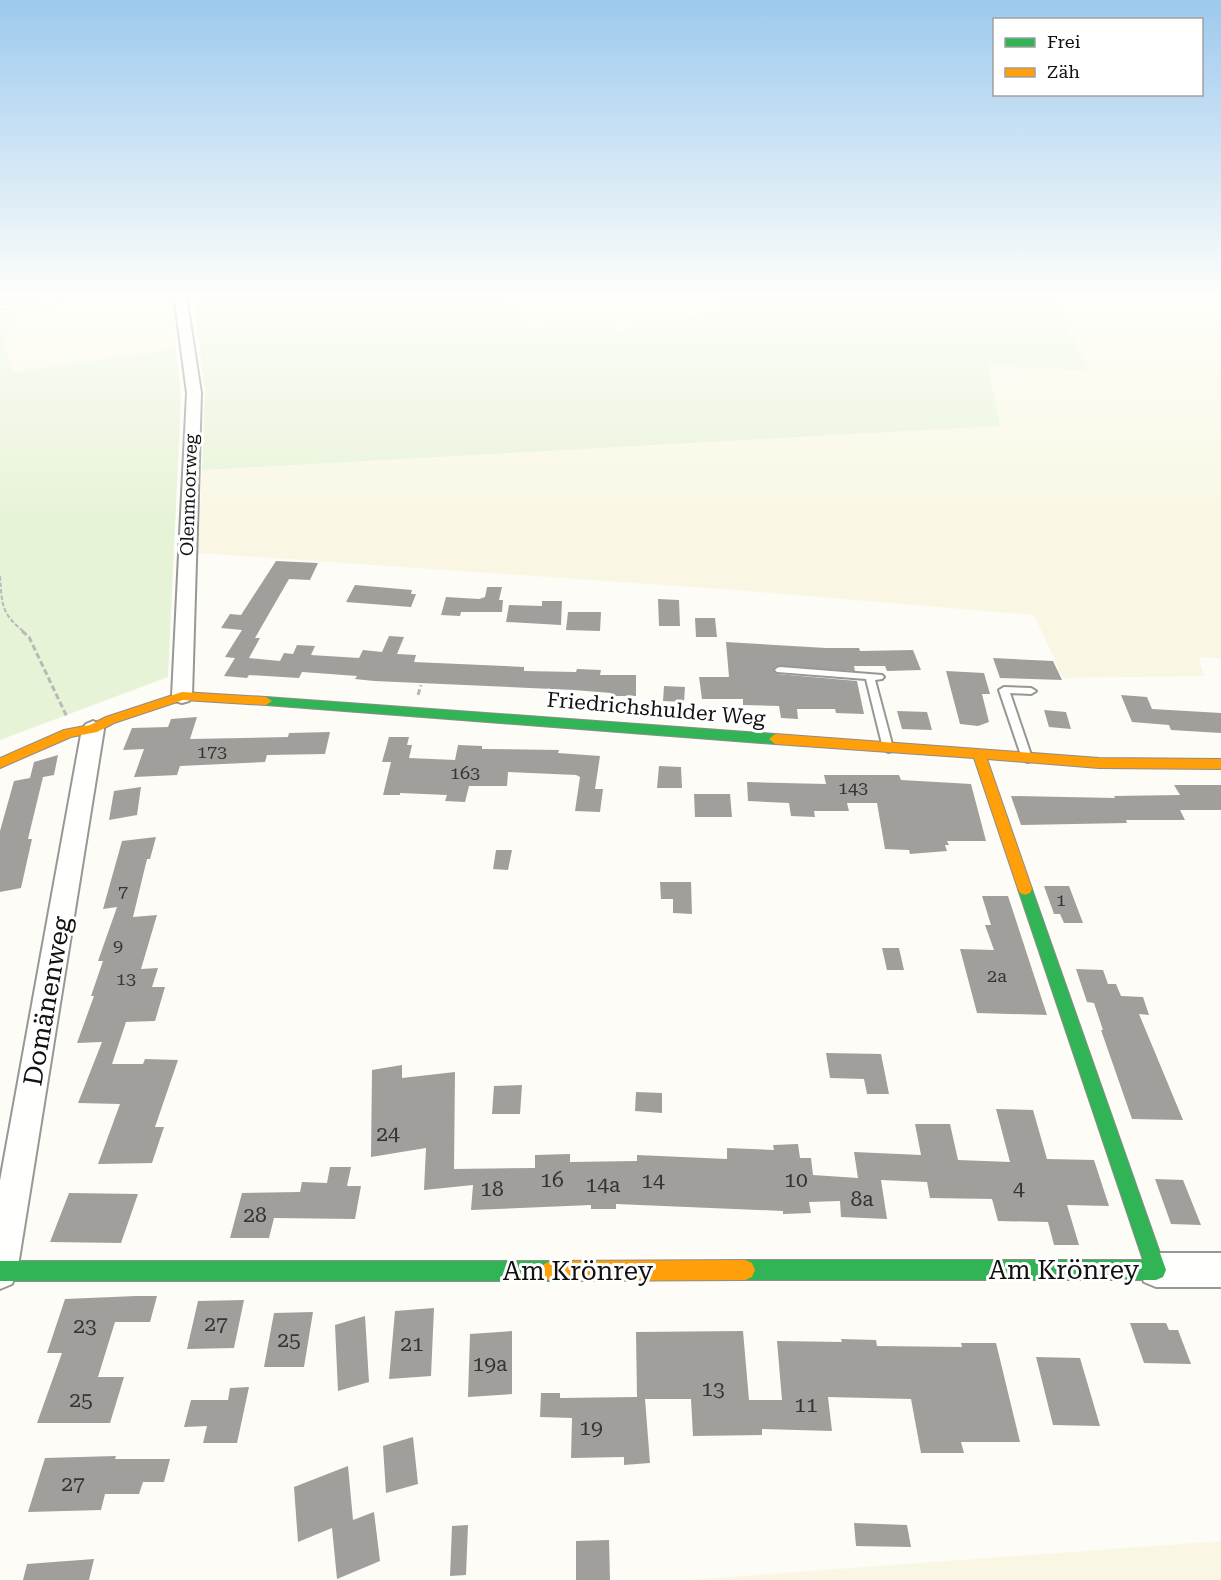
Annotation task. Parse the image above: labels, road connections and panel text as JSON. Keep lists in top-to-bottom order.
{
  "streets": {
    "street": [
      "Olenmoorweg",
      "Friedrichshulder Weg",
      "Domänenweg",
      "Am Krönrey"
    ]
  },
  "crossings": [
    ["Olenmoorweg", "Friedrichshulder Weg"],
    ["Friedrichshulder Weg", "Domänenweg"],
    ["Friedrichshulder Weg", "Am Krönrey"],
    ["Domänenweg", "Am Krönrey"]
  ],
  "house_numbers": [
    "173",
    "163",
    "143",
    "7",
    "1",
    "9",
    "2a",
    "13",
    "24",
    "16",
    "10",
    "14",
    "14a",
    "18",
    "4",
    "8a",
    "28",
    "27",
    "23",
    "25",
    "21",
    "19a",
    "13",
    "25",
    "11",
    "19",
    "27"
  ],
  "legend": ["Frei", "Zäh"]
}
